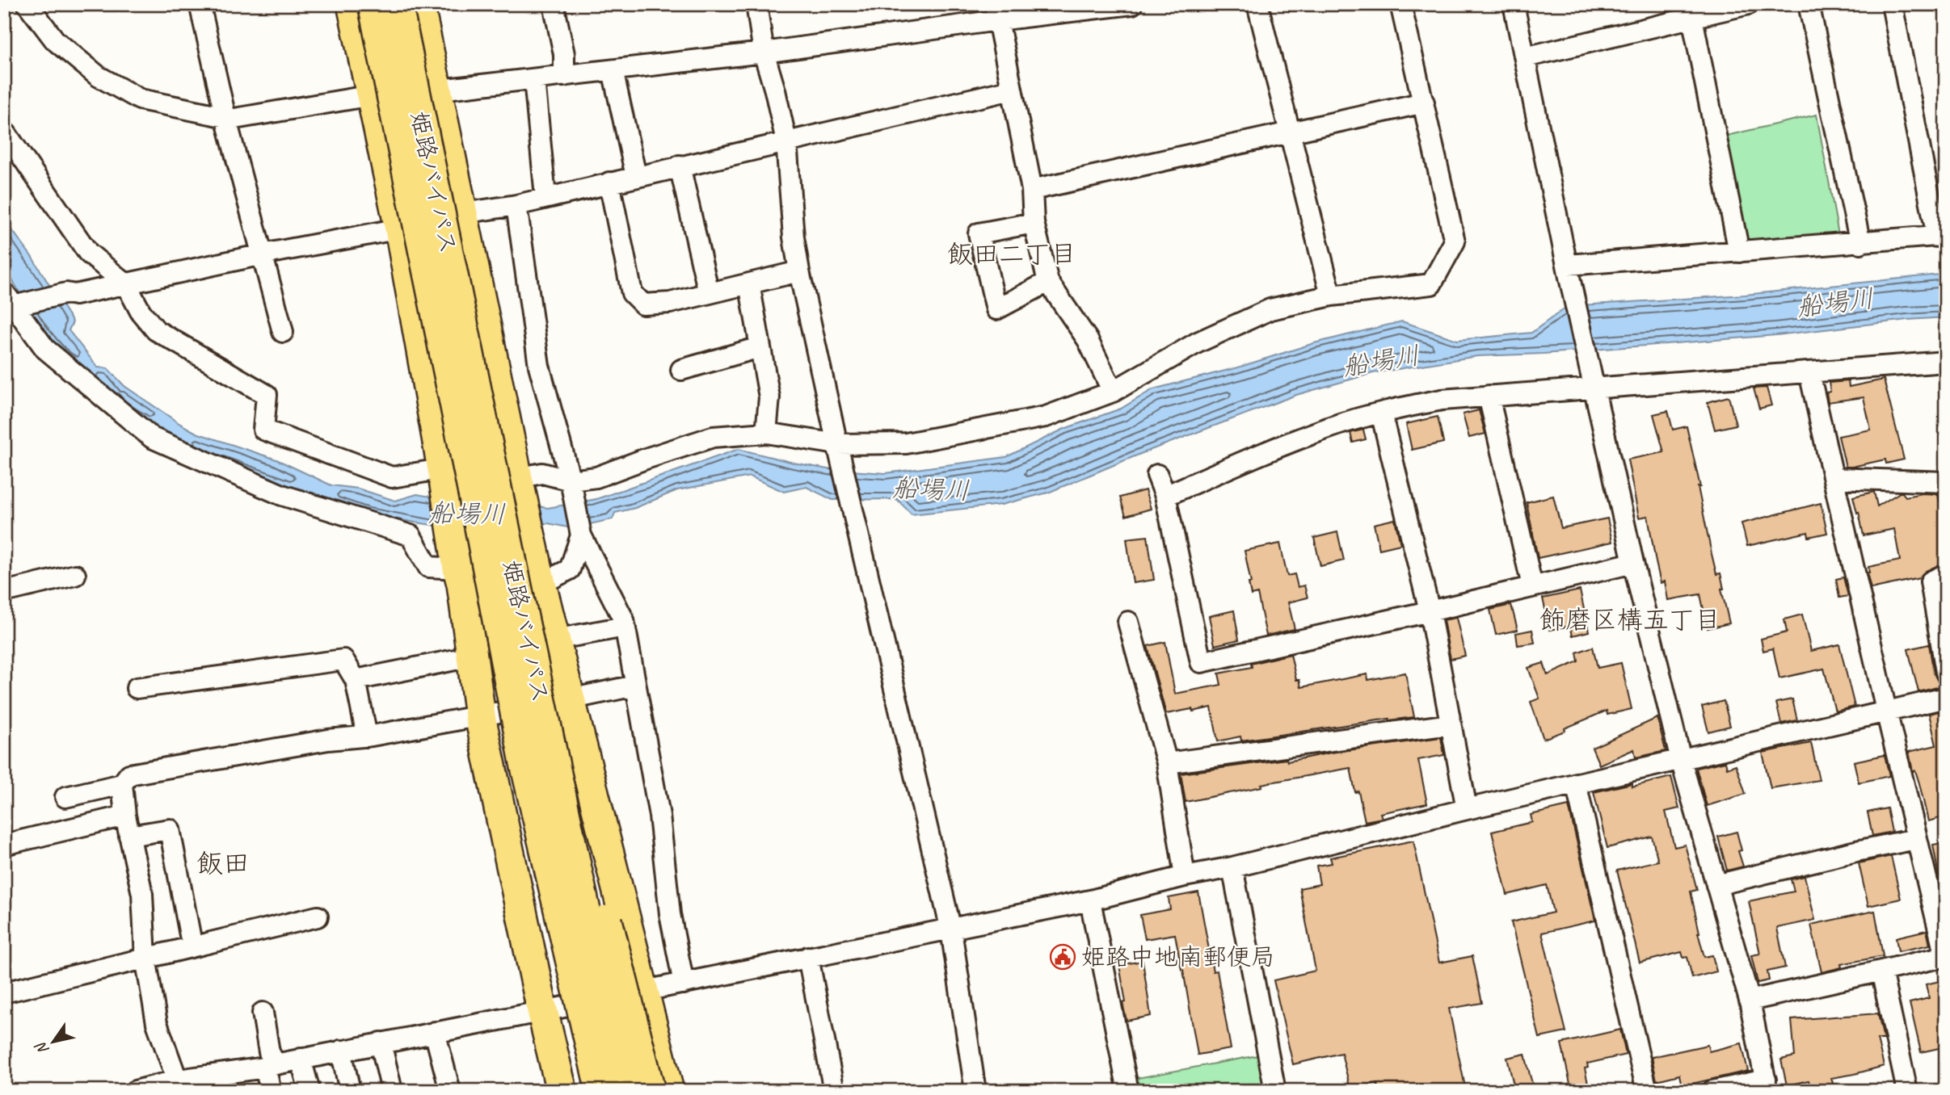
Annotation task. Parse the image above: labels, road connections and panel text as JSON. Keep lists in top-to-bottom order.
{
  "streets": {
    "highway": ["姫路バイパス"]
  },
  "districts": ["飯田二丁目", "飾磨区構五丁目", "飯田"],
  "water": ["船場川"],
  "places": {
    "public building": ["姫路中地南郵便局"]
  },
  "north": "bottom left"
}
